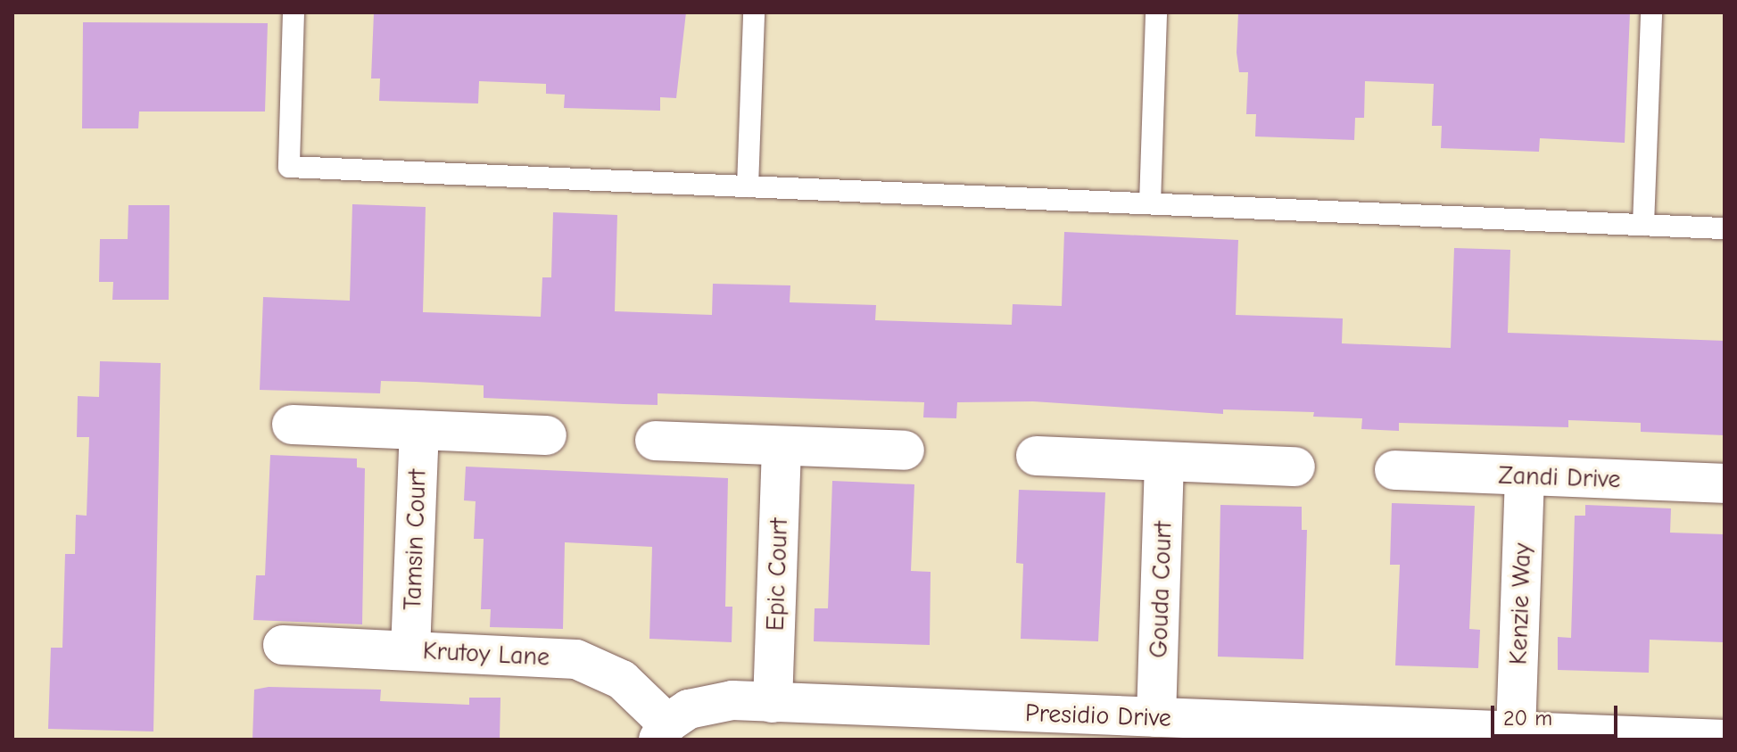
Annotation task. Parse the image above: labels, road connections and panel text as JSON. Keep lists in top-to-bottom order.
{
  "streets": {
    "street": [
      "Zandi Drive",
      "Tamsin Court",
      "Epic Court",
      "Gouda Court",
      "Kenzie Way",
      "Krutoy Lane",
      "Presidio Drive"
    ]
  },
  "crossings": [
    ["Zandi Drive", "Kenzie Way"],
    ["Tamsin Court", "Krutoy Lane"],
    ["Epic Court", "Presidio Drive"],
    ["Gouda Court", "Presidio Drive"],
    ["Kenzie Way", "Presidio Drive"],
    ["Krutoy Lane", "Presidio Drive"]
  ],
  "scale_bar": "20 m"
}
